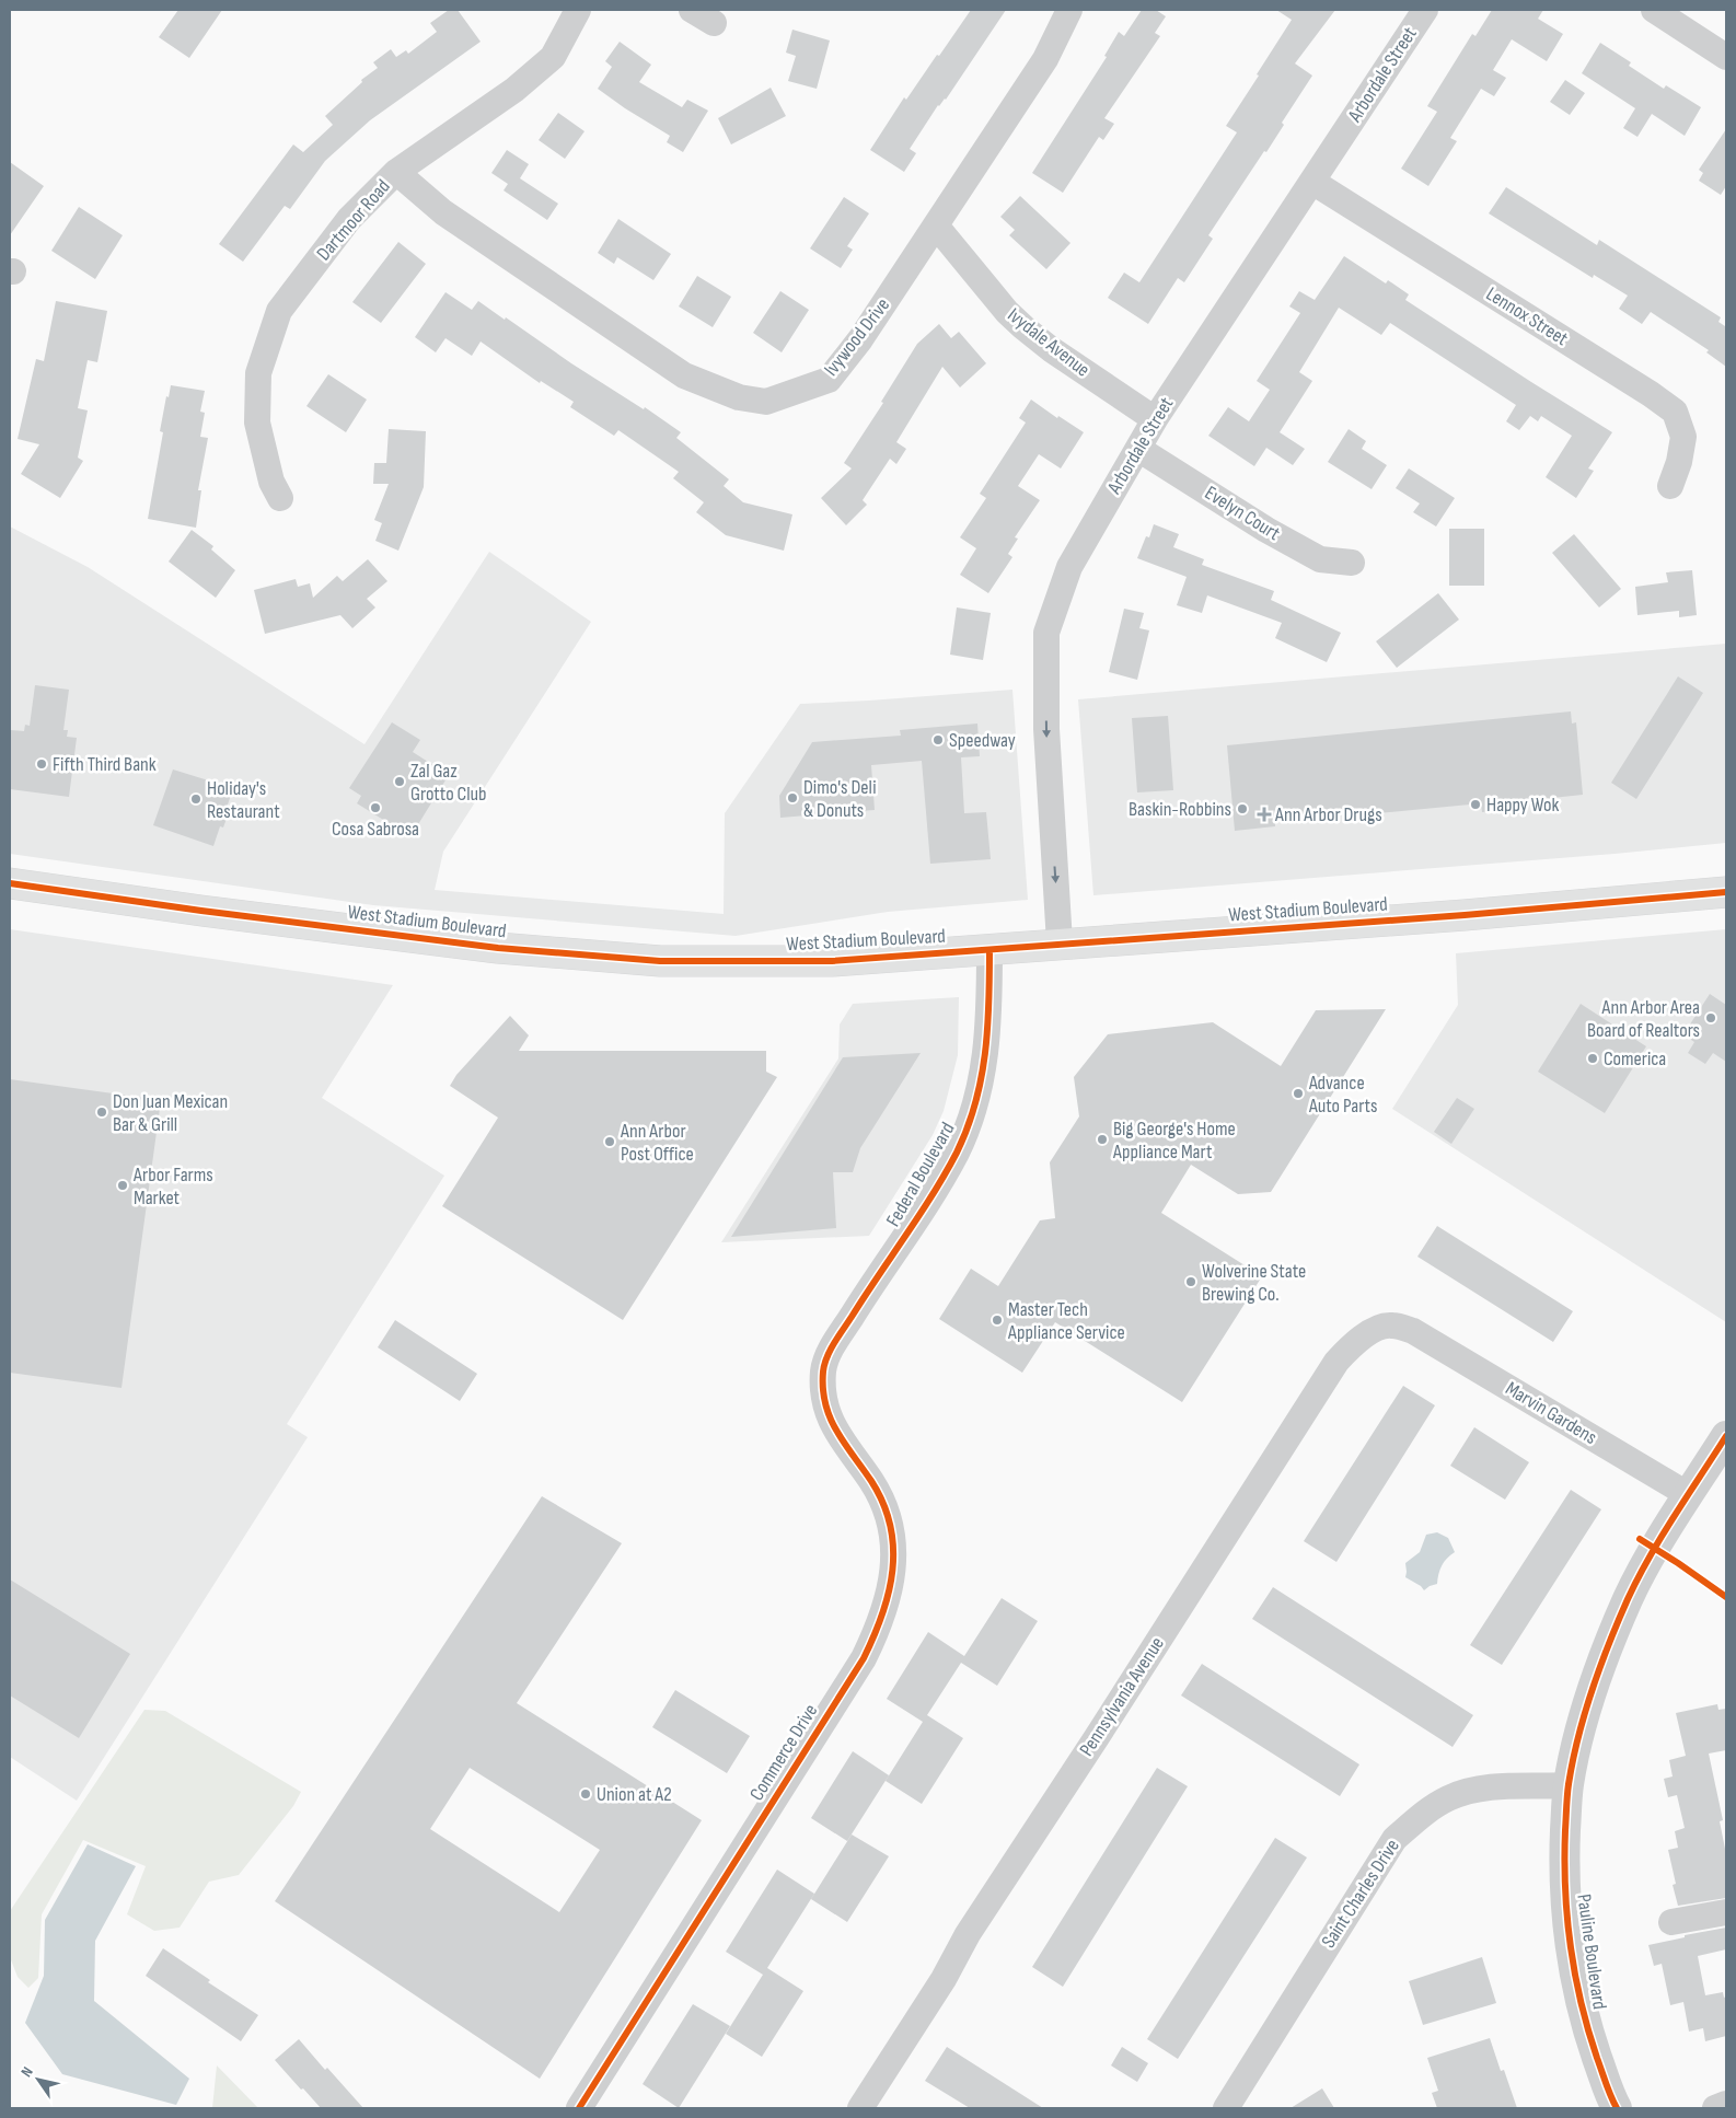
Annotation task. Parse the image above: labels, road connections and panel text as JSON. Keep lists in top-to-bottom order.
{
  "streets": {
    "main road": ["West Stadium Boulevard"],
    "street": [
      "Arbordale Street",
      "Dartmoor Road",
      "Lennox Street",
      "Ivywood Drive",
      "Ivydale Avenue",
      "Evelyn Court",
      "Federal Boulevard",
      "Marvin Gardens",
      "Pennsylvania Avenue",
      "Commerce Drive",
      "Saint Charles Drive",
      "Pauline Boulevard"
    ]
  },
  "crossings": [
    ["Arbordale Street", "Lennox Street"],
    ["Arbordale Street", "Ivydale Avenue"],
    ["Arbordale Street", "Evelyn Court"],
    ["Arbordale Street", "West Stadium Boulevard"],
    ["Dartmoor Road", "Ivywood Drive"],
    ["Ivywood Drive", "Ivydale Avenue"],
    ["West Stadium Boulevard", "Federal Boulevard"],
    ["Federal Boulevard", "Commerce Drive"],
    ["Marvin Gardens", "Pennsylvania Avenue"],
    ["Marvin Gardens", "Pauline Boulevard"],
    ["Saint Charles Drive", "Pauline Boulevard"]
  ],
  "one_way": ["Arbordale Street"],
  "places": {
    "other": [
      "Speedway",
      "Fifth Third Bank",
      "Zal Gaz Grotto Club",
      "Dimo's Deli & Donuts",
      "Holiday's Restaurant",
      "Happy Wok",
      "Cosa Sabrosa",
      "Baskin-Robbins",
      "Ann Arbor Area Board of Realtors",
      "Comerica",
      "Advance Auto Parts",
      "Don Juan Mexican Bar & Grill",
      "Big George's Home Appliance Mart",
      "Ann Arbor Post Office",
      "Arbor Farms Market",
      "Wolverine State Brewing Co.",
      "Master Tech Appliance Service",
      "Union at A2"
    ],
    "health": ["Ann Arbor Drugs"]
  },
  "north": "top left"
}
